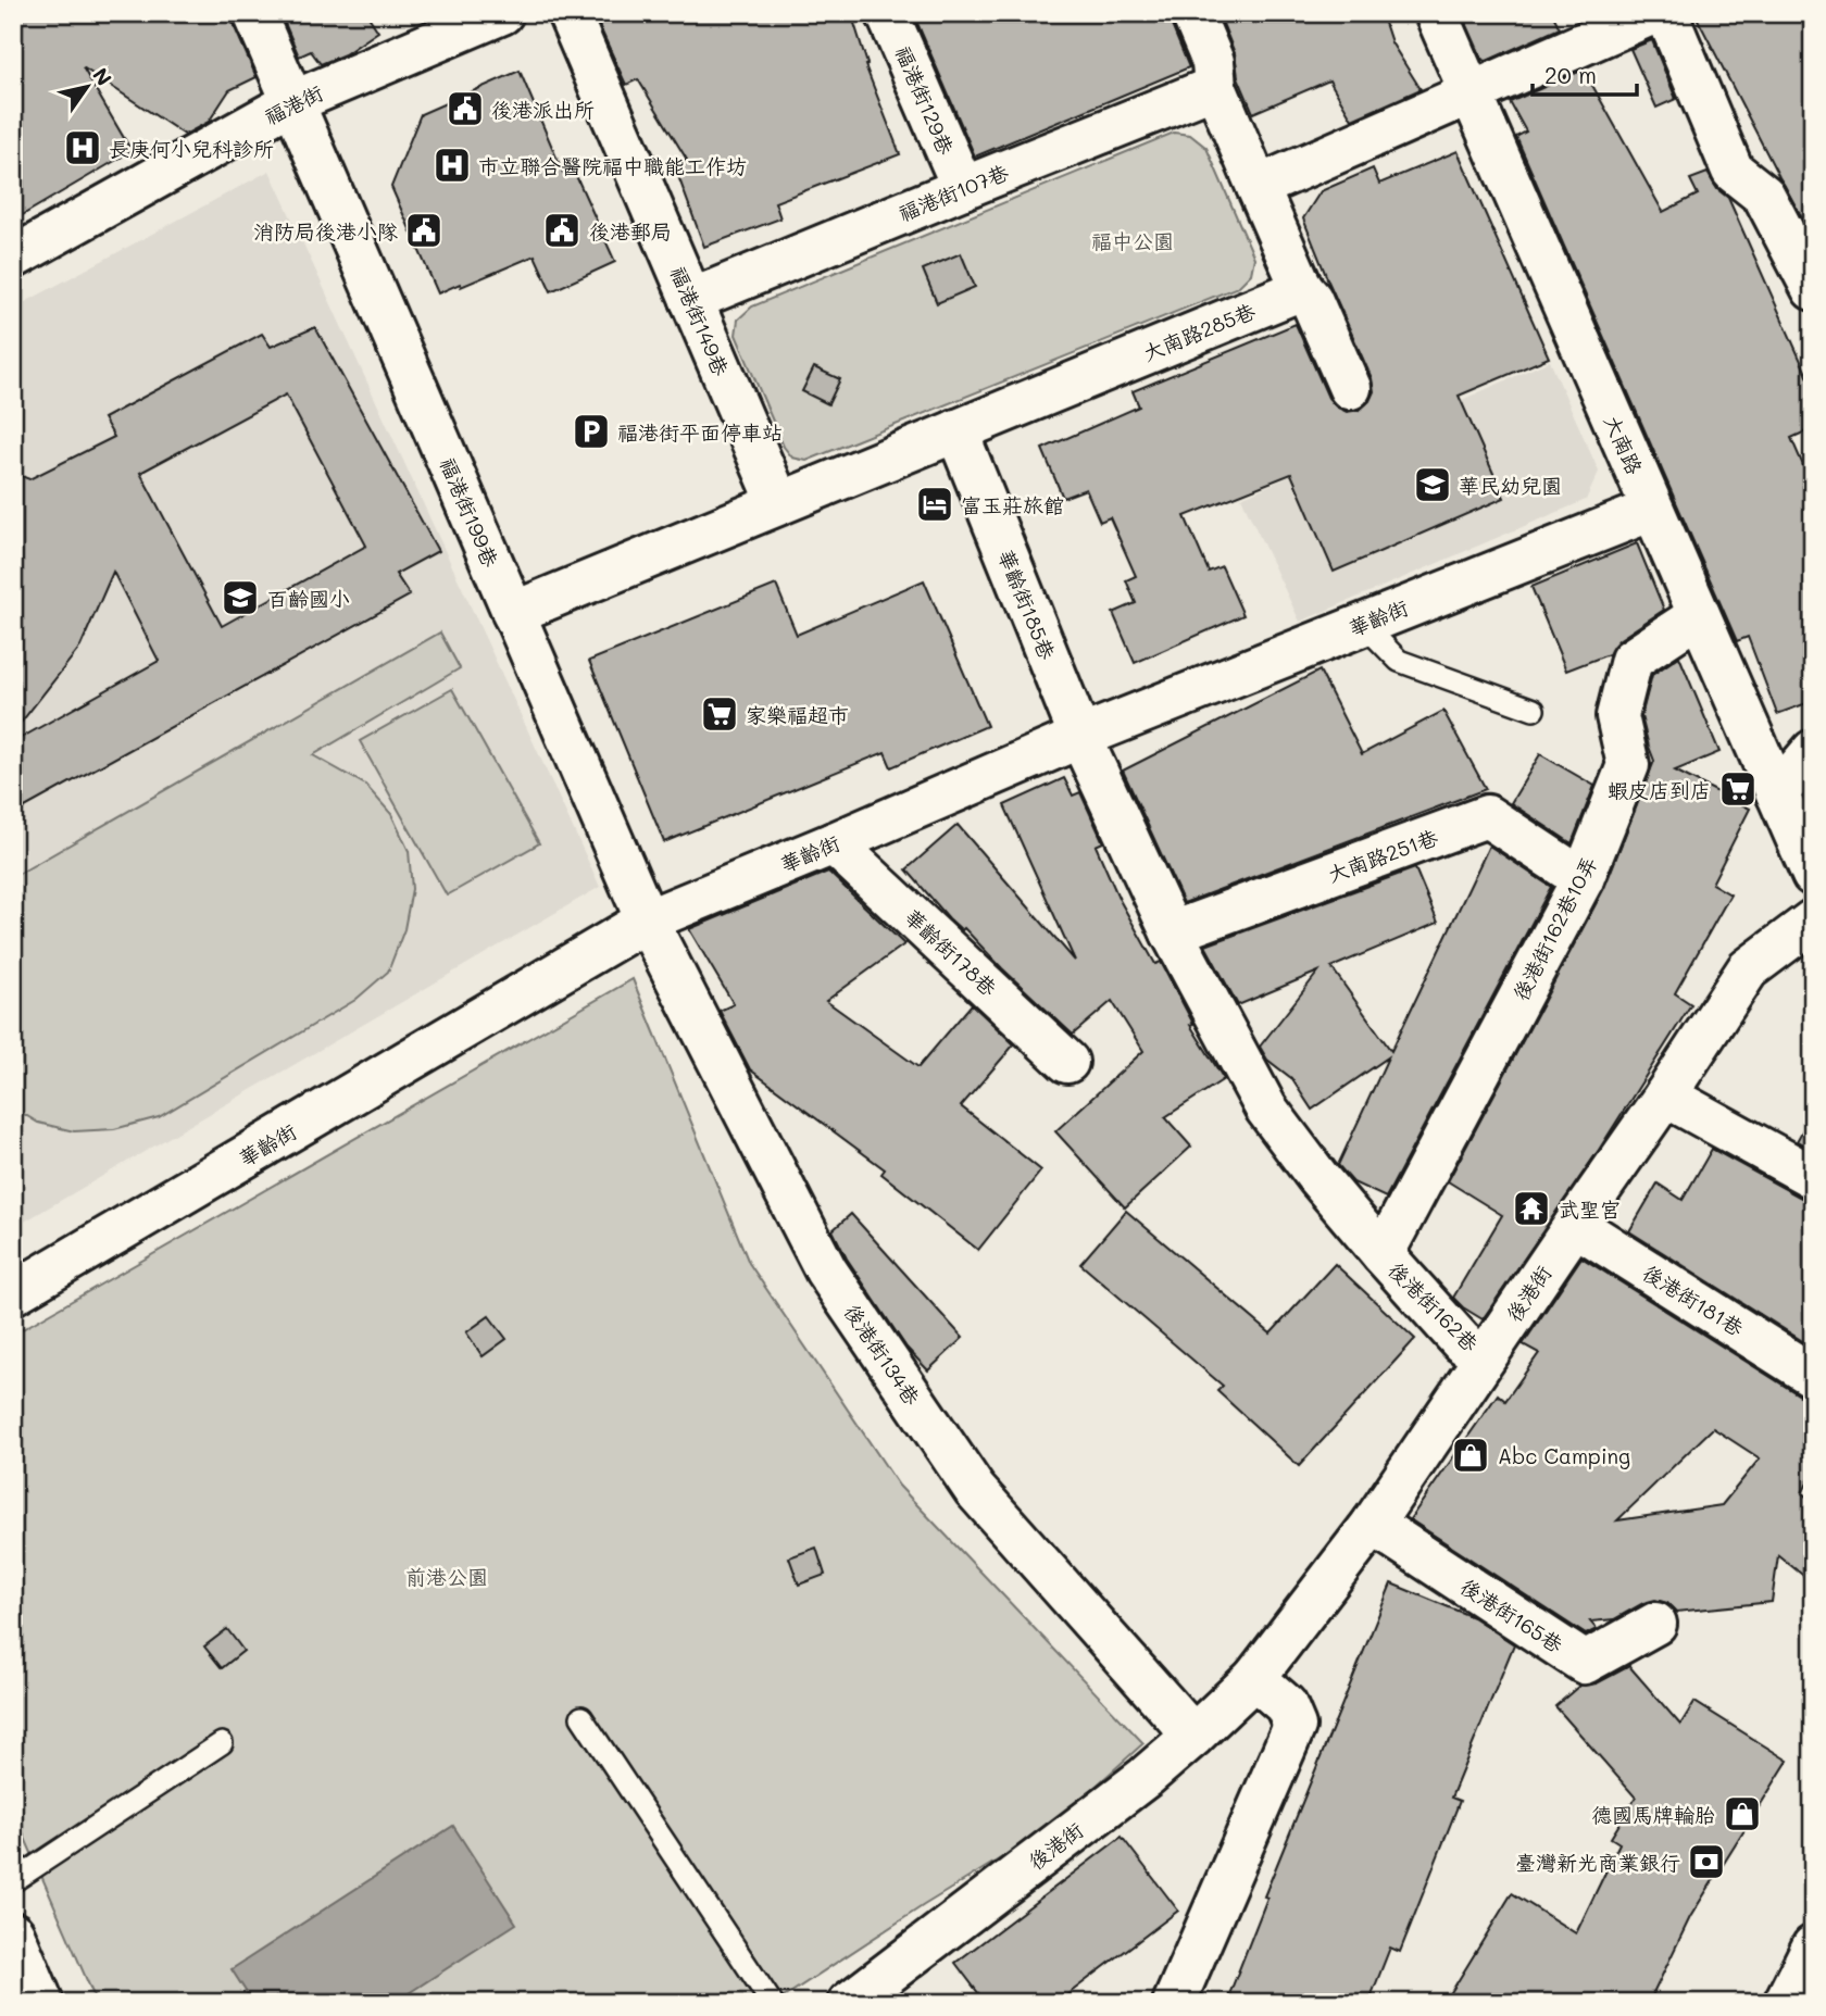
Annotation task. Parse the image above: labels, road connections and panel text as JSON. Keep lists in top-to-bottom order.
{
  "streets": {
    "street": [
      "福港街129巷",
      "福港街",
      "福港街107巷",
      "福港街149巷",
      "大南路285巷",
      "大南路",
      "福港街199巷",
      "華齡街185巷",
      "華齡街",
      "大南路251巷",
      "後港街162巷10弄",
      "華齡街178巷",
      "後港街",
      "後港街181巷",
      "後港街162巷",
      "後港街134巷",
      "後港街165巷"
    ]
  },
  "crossings": [
    ["福港街129巷", "福港街107巷"],
    ["福港街", "福港街199巷"],
    ["福港街107巷", "福港街149巷"],
    ["福港街149巷", "大南路285巷"],
    ["大南路285巷", "福港街199巷"],
    ["大南路285巷", "華齡街185巷"],
    ["大南路", "華齡街"],
    ["大南路", "後港街162巷10弄"],
    ["福港街199巷", "華齡街"],
    ["福港街199巷", "後港街134巷"],
    ["華齡街185巷", "華齡街"],
    ["華齡街", "華齡街178巷"],
    ["華齡街", "後港街134巷"],
    ["大南路251巷", "後港街162巷10弄"],
    ["後港街162巷10弄", "後港街162巷"],
    ["後港街", "後港街181巷"],
    ["後港街", "後港街162巷"],
    ["後港街", "後港街134巷"],
    ["後港街", "後港街165巷"]
  ],
  "parks": ["福中公園", "前港公園"],
  "places": {
    "public building": ["後港派出所", "消防局後港小隊", "後港郵局"],
    "hospital": ["長庚何小兒科診所", "市立聯合醫院福中職能工作坊"],
    "parking": ["福港街平面停車站"],
    "school or university": ["華民幼兒園", "百齡國小"],
    "hotel": ["富玉莊旅館"],
    "supermarket": ["家樂福超市", "蝦皮店到店"],
    "temple": ["武聖宮"],
    "shop": ["Abc Camping", "德國馬牌輪胎"],
    "bank": ["臺灣新光商業銀行"]
  },
  "scale_bar": "20 m",
  "north": "top right"
}
